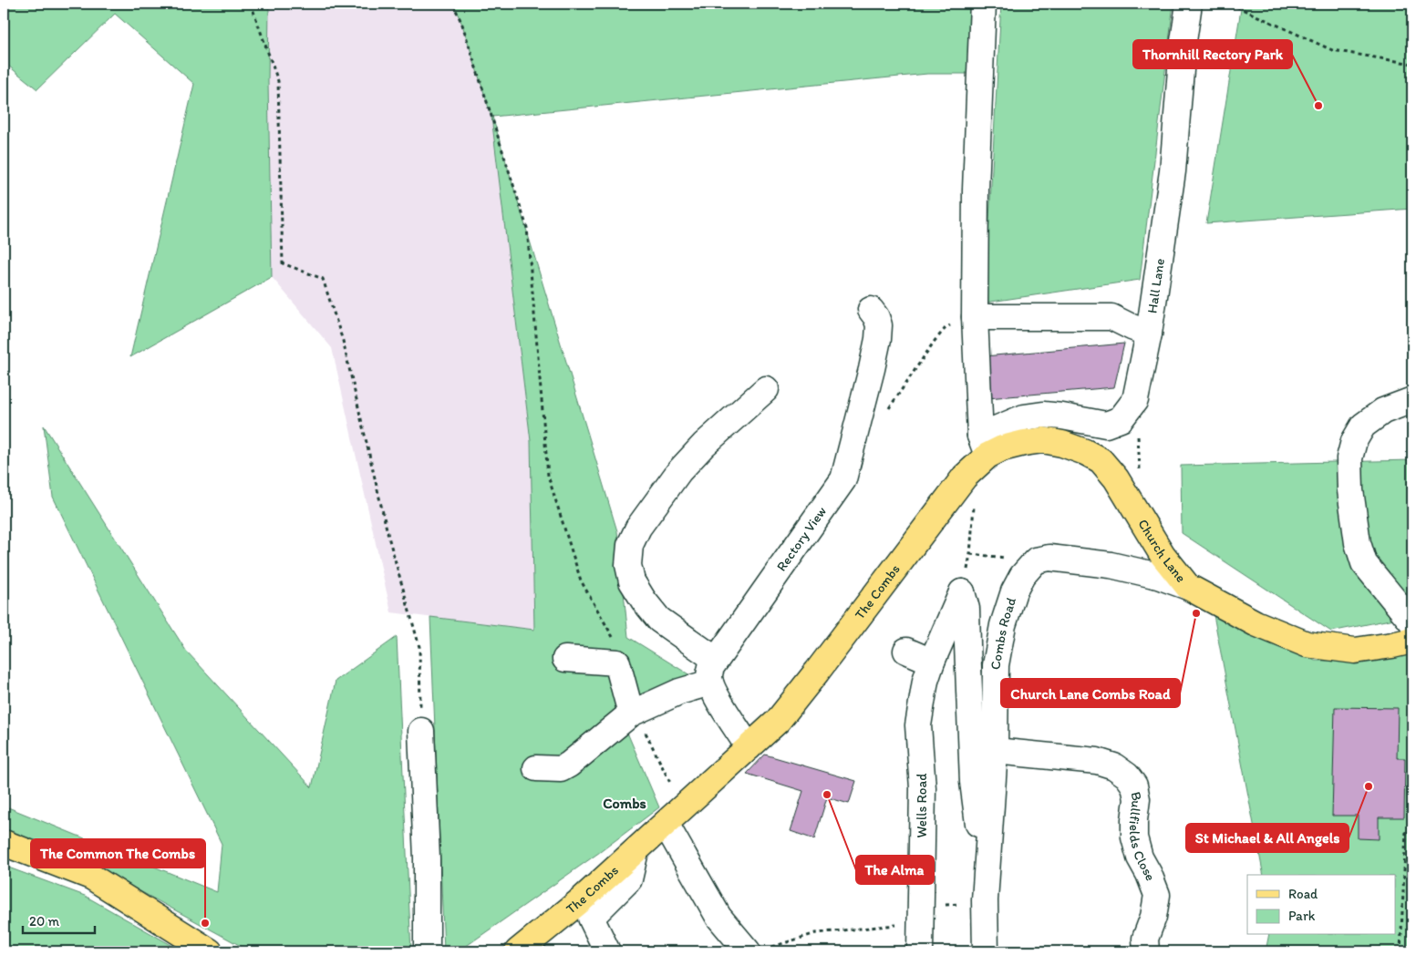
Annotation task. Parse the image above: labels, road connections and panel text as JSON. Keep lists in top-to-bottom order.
{
  "streets": {
    "main road": ["Church Lane", "The Combs"],
    "street": [
      "Hall Lane",
      "Rectory View",
      "Combs Road",
      "Wells Road",
      "Bullfields Close"
    ]
  },
  "crossings": [
    ["Hall Lane", "Church Lane"],
    ["Hall Lane", "The Combs"],
    ["Church Lane", "The Combs"],
    ["Church Lane", "Combs Road"],
    ["Combs Road", "Bullfields Close"]
  ],
  "districts": ["Combs"],
  "places": [
    "Thornhill Rectory Park",
    "Church Lane Combs Road",
    "St Michael & All Angels",
    "The Alma",
    "The Common The Combs"
  ],
  "legend": ["Road", "Park"],
  "scale_bar": "20 m"
}
